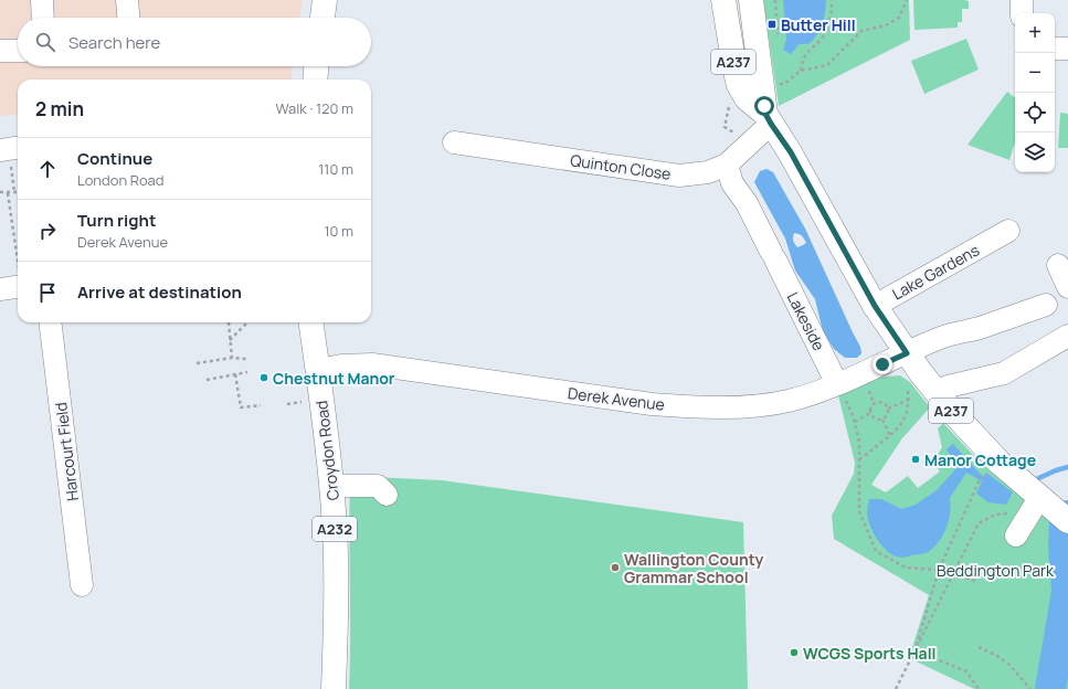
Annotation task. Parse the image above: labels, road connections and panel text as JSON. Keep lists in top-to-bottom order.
{
  "streets": {
    "main road": ["A237", "Croydon Road", "A232"],
    "street": [
      "Quinton Close",
      "Lake Gardens",
      "Lakeside",
      "Derek Avenue",
      "Harcourt Field"
    ]
  },
  "crossings": [
    ["A237", "Quinton Close"],
    ["A237", "Lake Gardens"],
    ["A237", "Derek Avenue"],
    ["Quinton Close", "Lakeside"],
    ["Lakeside", "Derek Avenue"],
    ["Derek Avenue", "Croydon Road"]
  ],
  "parks": ["Beddington Park"],
  "places": {
    "transit": ["Butter Hill"],
    "other": [
      "Chestnut Manor",
      "Manor Cottage",
      "Wallington County Grammar School",
      "WCGS Sports Hall"
    ]
  },
  "page": {
    "map_buttons": ["+", "−"],
    "search": "Search here",
    "heading": ["2 min", "Walk · 120 m"],
    "list": [
      ["Continue", "London Road", "110 m"],
      ["Turn right", "Derek Avenue", "10 m"],
      "Arrive at destination"
    ]
  }
}
